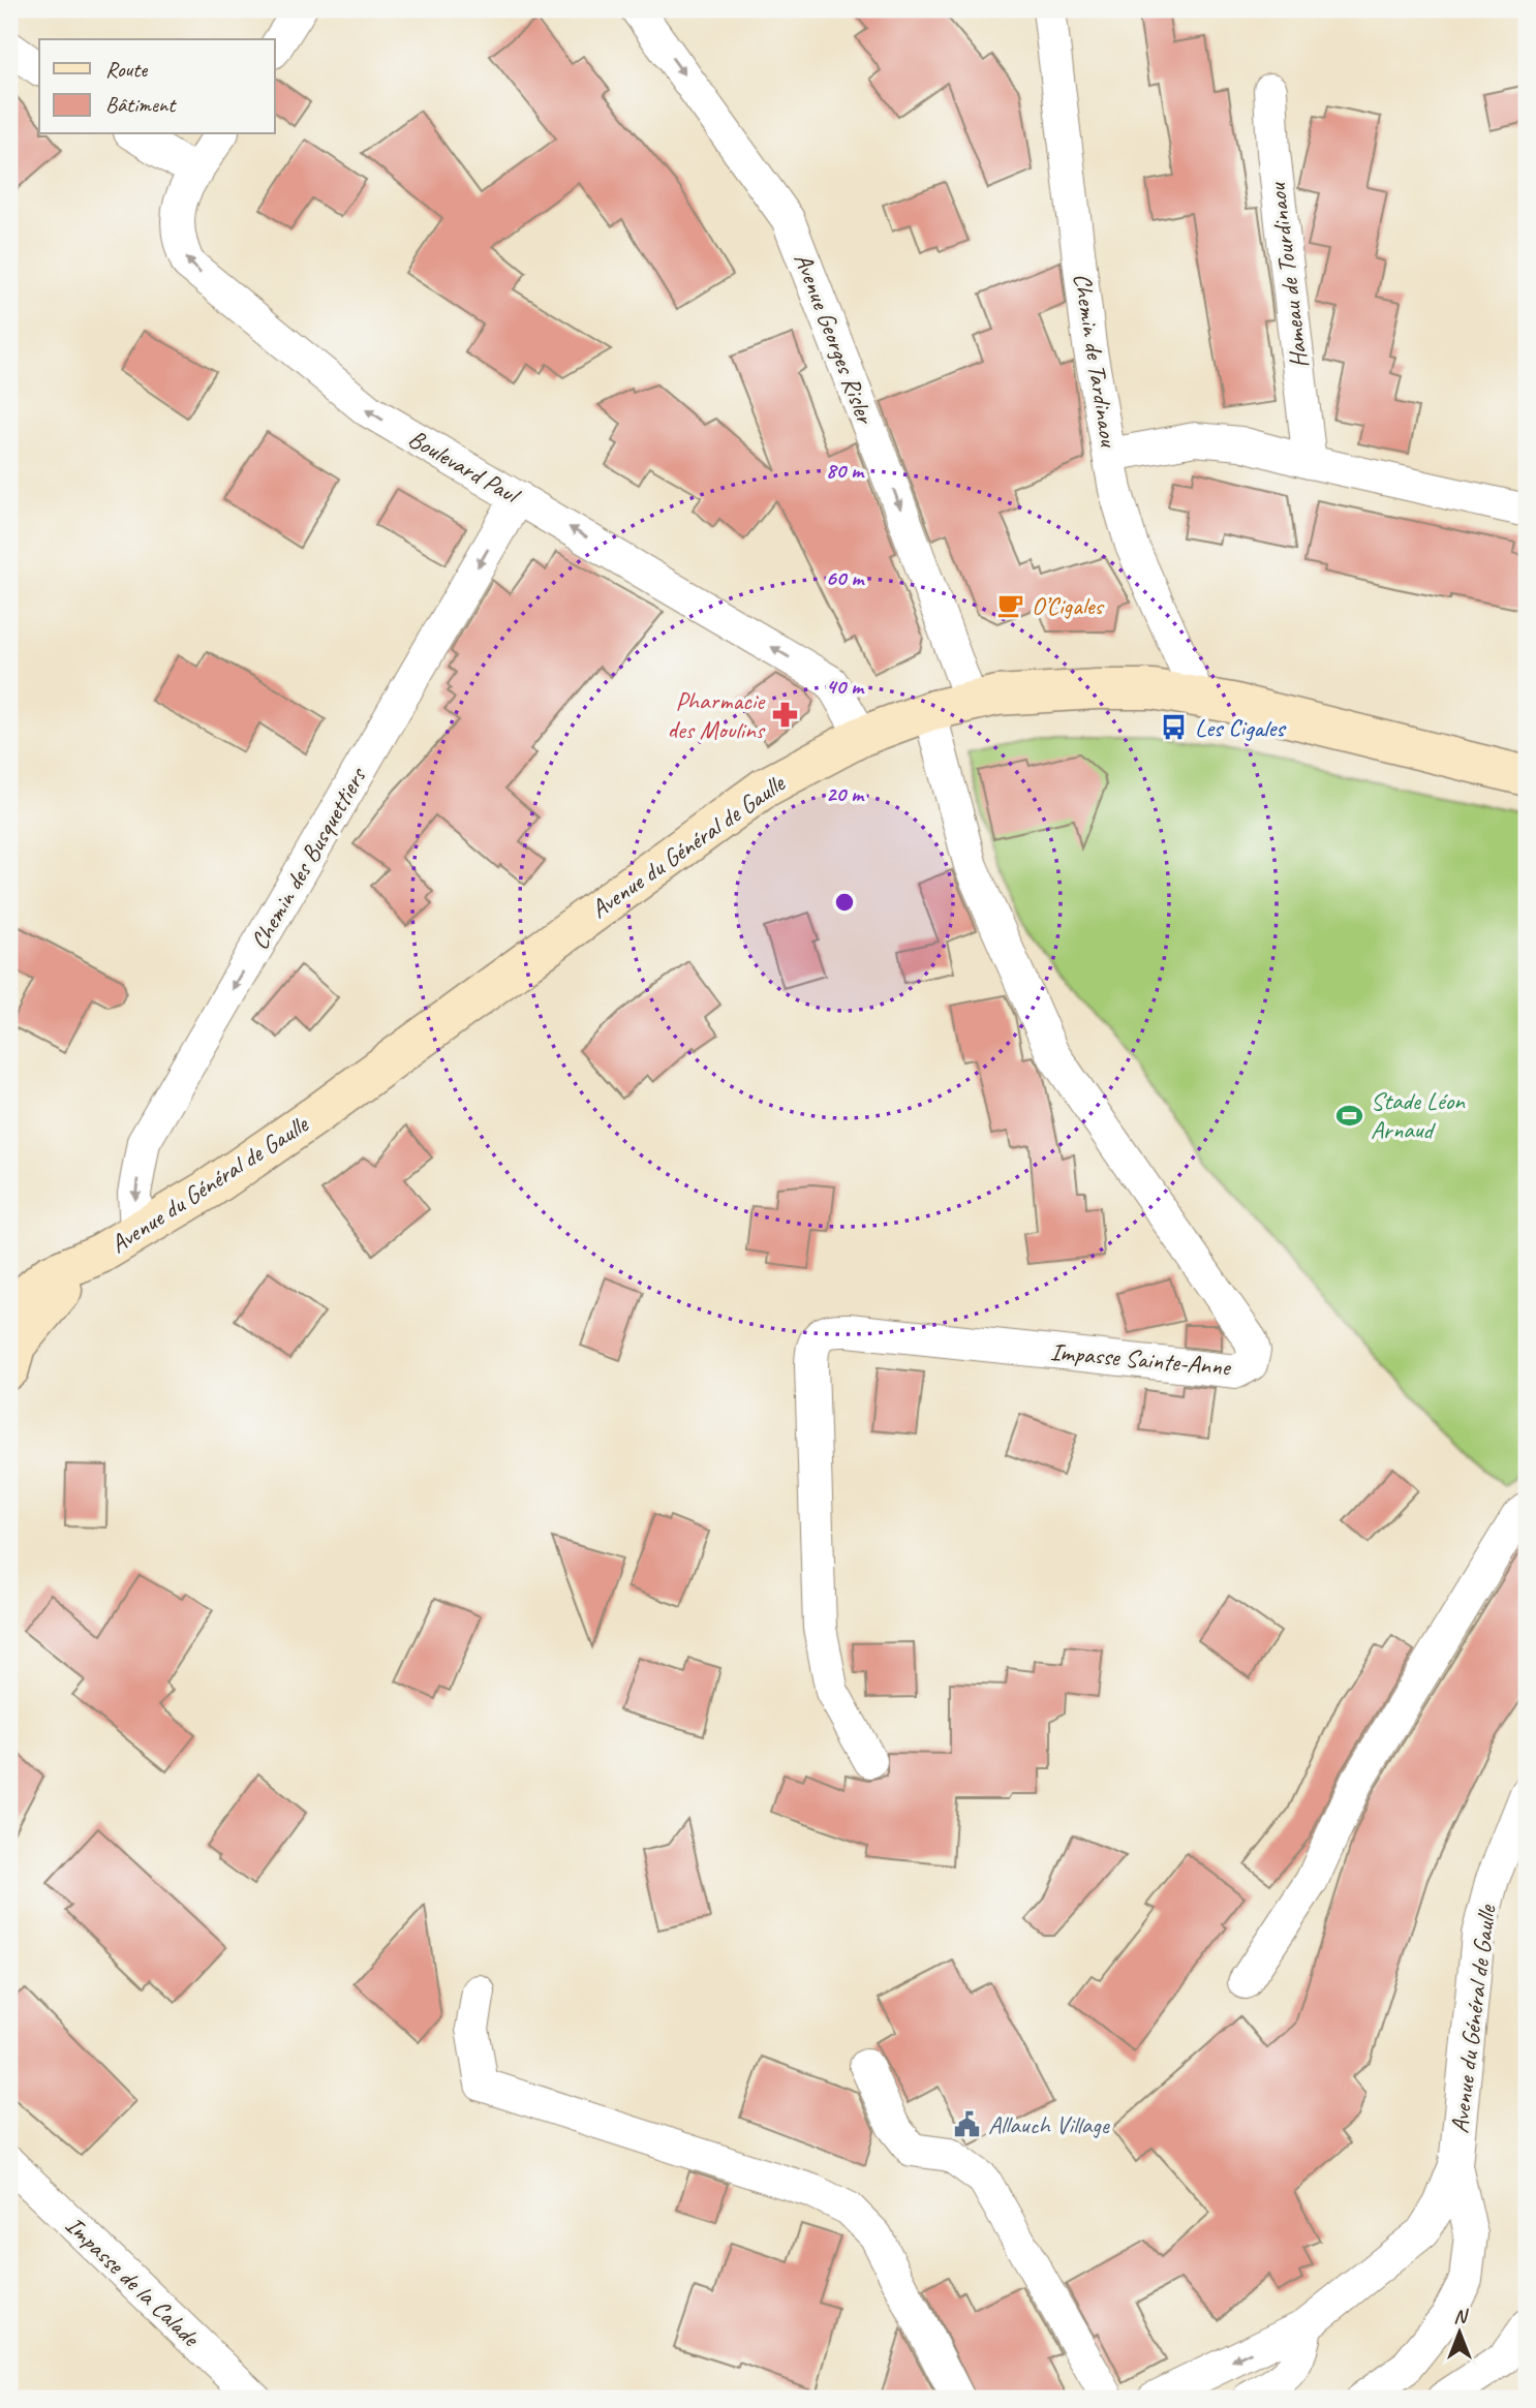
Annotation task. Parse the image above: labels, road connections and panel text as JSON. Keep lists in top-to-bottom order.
{
  "streets": {
    "main road": ["Avenue du Général de Gaulle"],
    "street": [
      "Hameau de Tourdinaou",
      "Avenue Georges Risler",
      "Chemin de Tardinaou",
      "Boulevard Paul",
      "Chemin des Busquettiers",
      "Impasse Sainte-Anne",
      "Impasse de la Calade"
    ]
  },
  "crossings": [
    ["Avenue Georges Risler", "Avenue du Général de Gaulle"],
    ["Chemin de Tardinaou", "Avenue du Général de Gaulle"],
    ["Boulevard Paul", "Avenue du Général de Gaulle"],
    ["Boulevard Paul", "Chemin des Busquettiers"],
    ["Avenue du Général de Gaulle", "Chemin des Busquettiers"],
    ["Avenue du Général de Gaulle", "Impasse Sainte-Anne"]
  ],
  "one_way": ["Avenue Georges Risler", "Boulevard Paul", "Chemin des Busquettiers"],
  "places": {
    "cafe": ["O’Cigales"],
    "pharmacy": ["Pharmacie des Moulins"],
    "bus stop": ["Les Cigales"],
    "sports": ["Stade Léon Arnaud"],
    "public building": ["Allauch Village"]
  },
  "legend": ["Route", "Bâtiment"],
  "north": "top",
  "rings": [
    "80 m",
    "60 m",
    "40 m",
    "20 m"
  ]
}
